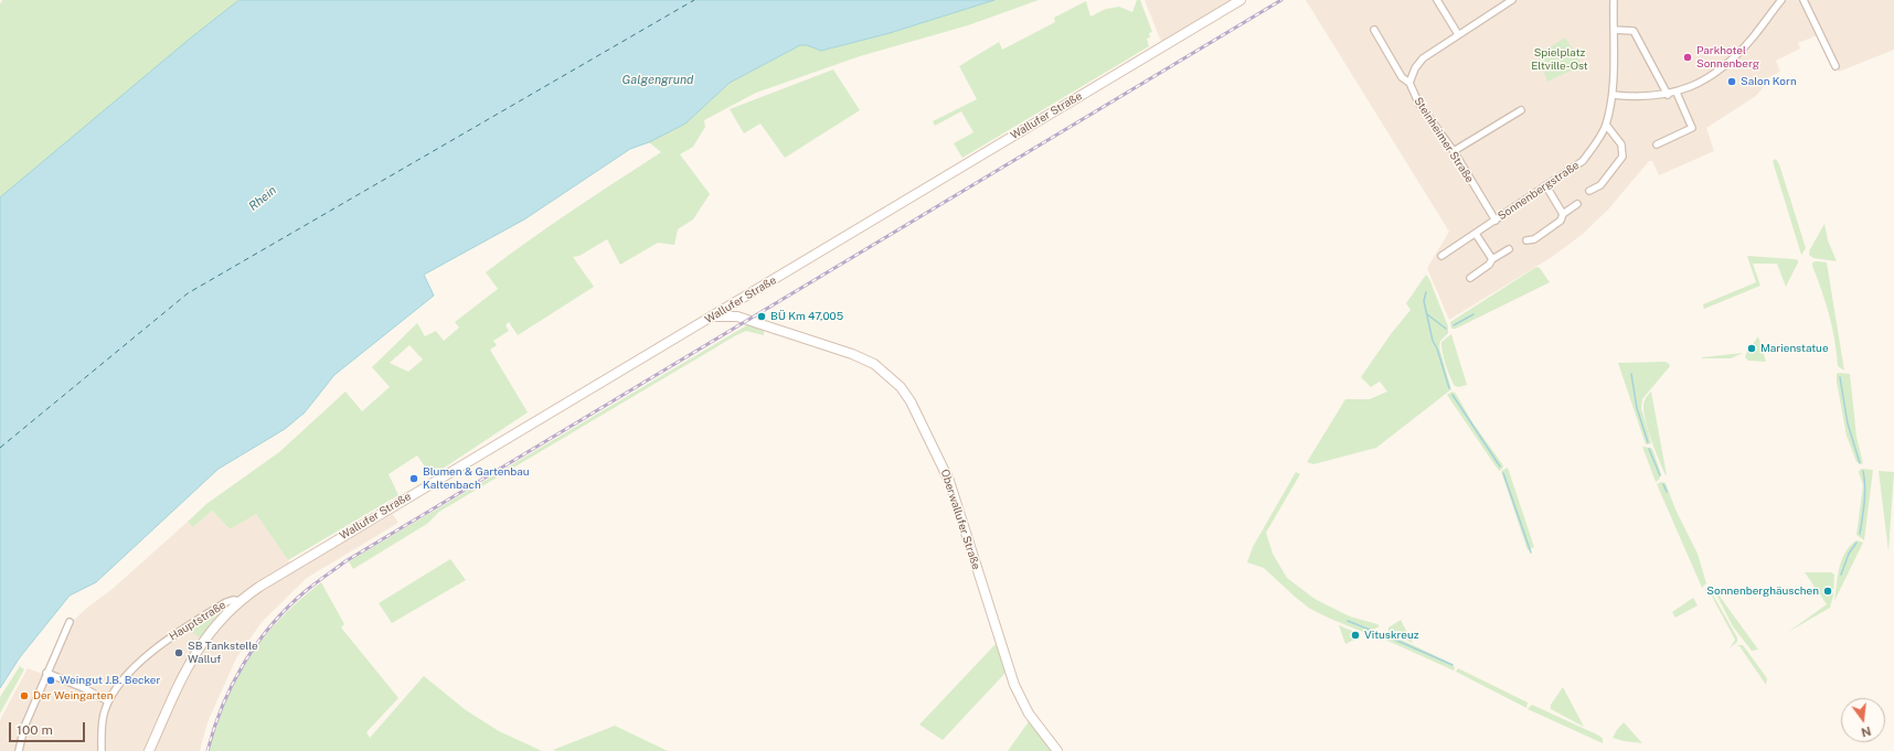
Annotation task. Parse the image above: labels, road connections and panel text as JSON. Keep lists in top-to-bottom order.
{
  "streets": {
    "street": [
      "Wallufer Straße",
      "Steinheimer Straße",
      "Sonnenbergstraße",
      "Oberwallufer Straße",
      "Hauptstraße"
    ]
  },
  "crossings": [
    ["Wallufer Straße", "Oberwallufer Straße"],
    ["Wallufer Straße", "Hauptstraße"],
    ["Steinheimer Straße", "Sonnenbergstraße"]
  ],
  "water": ["Galgengrund", "Rhein"],
  "parks": ["Spielplatz Eltville-Ost"],
  "places": [
    "Parkhotel Sonnenberg",
    "Salon Korn",
    "BÜ Km 47,005",
    "Marienstatue",
    "Blumen & Gartenbau Kaltenbach",
    "Sonnenberghäuschen",
    "Vituskreuz",
    "SB Tankstelle Walluf",
    "Weingut J.B. Becker",
    "Der Weingarten"
  ],
  "scale_bar": "100 m",
  "north": "bottom"
}
